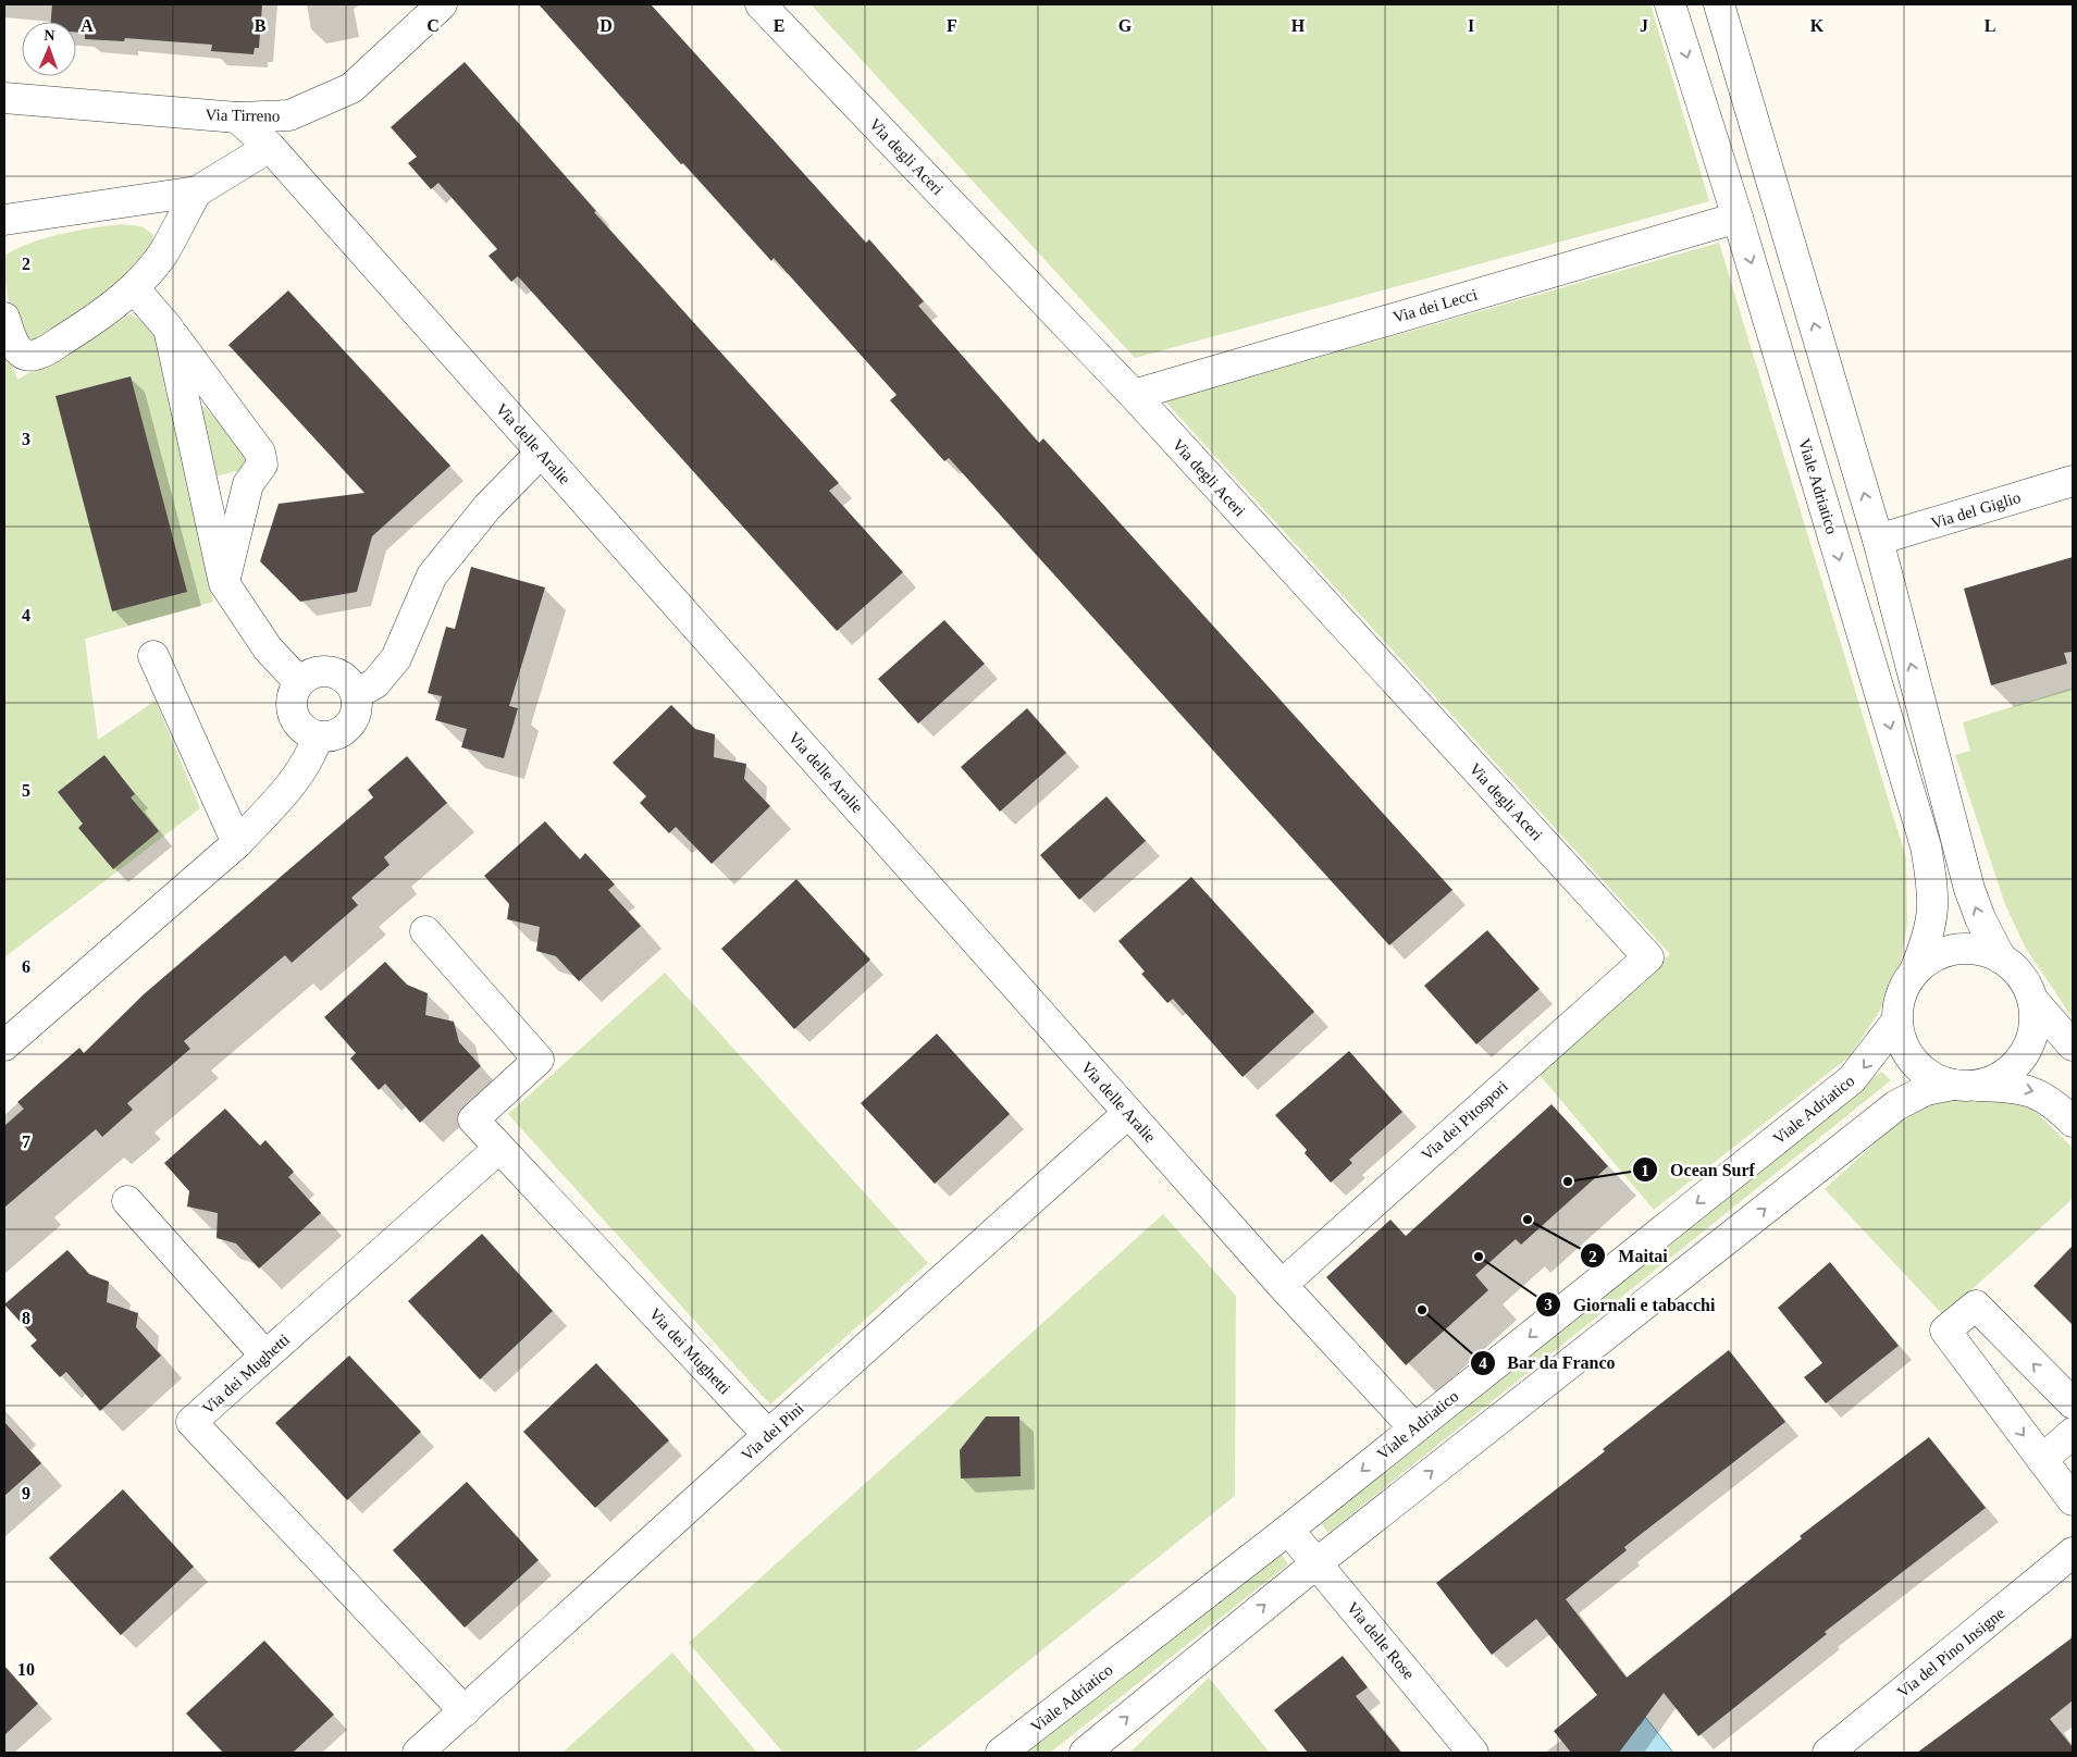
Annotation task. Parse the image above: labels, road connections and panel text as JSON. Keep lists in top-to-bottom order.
{
  "streets": {
    "street": [
      "Via Tirreno",
      "Via degli Aceri",
      "Via dei Lecci",
      "Via delle Aralie",
      "Viale Adriatico",
      "Via del Giglio",
      "Via dei Pitospori",
      "Via dei Mughetti",
      "Via dei Pini",
      "Via delle Rose",
      "Via del Pino Insigne"
    ]
  },
  "crossings": [
    ["Via Tirreno", "Via delle Aralie"],
    ["Via degli Aceri", "Via dei Lecci"],
    ["Via degli Aceri", "Via dei Pitospori"],
    ["Via dei Lecci", "Viale Adriatico"],
    ["Via delle Aralie", "Viale Adriatico"],
    ["Via delle Aralie", "Via dei Pitospori"],
    ["Via delle Aralie", "Via dei Pini"],
    ["Viale Adriatico", "Via delle Rose"],
    ["Via dei Mughetti", "Via dei Pini"]
  ],
  "one_way": ["Viale Adriatico"],
  "places": [
    "Ocean Surf",
    "Maitai",
    "Giornali e tabacchi",
    "Bar da Franco"
  ],
  "north": "top",
  "grid": {
    "columns": [
      "A",
      "B",
      "C",
      "D",
      "E",
      "F",
      "G",
      "H",
      "I",
      "J",
      "K",
      "L"
    ],
    "rows": [
      "2",
      "3",
      "4",
      "5",
      "6",
      "7",
      "8",
      "9",
      "10"
    ]
  }
}
